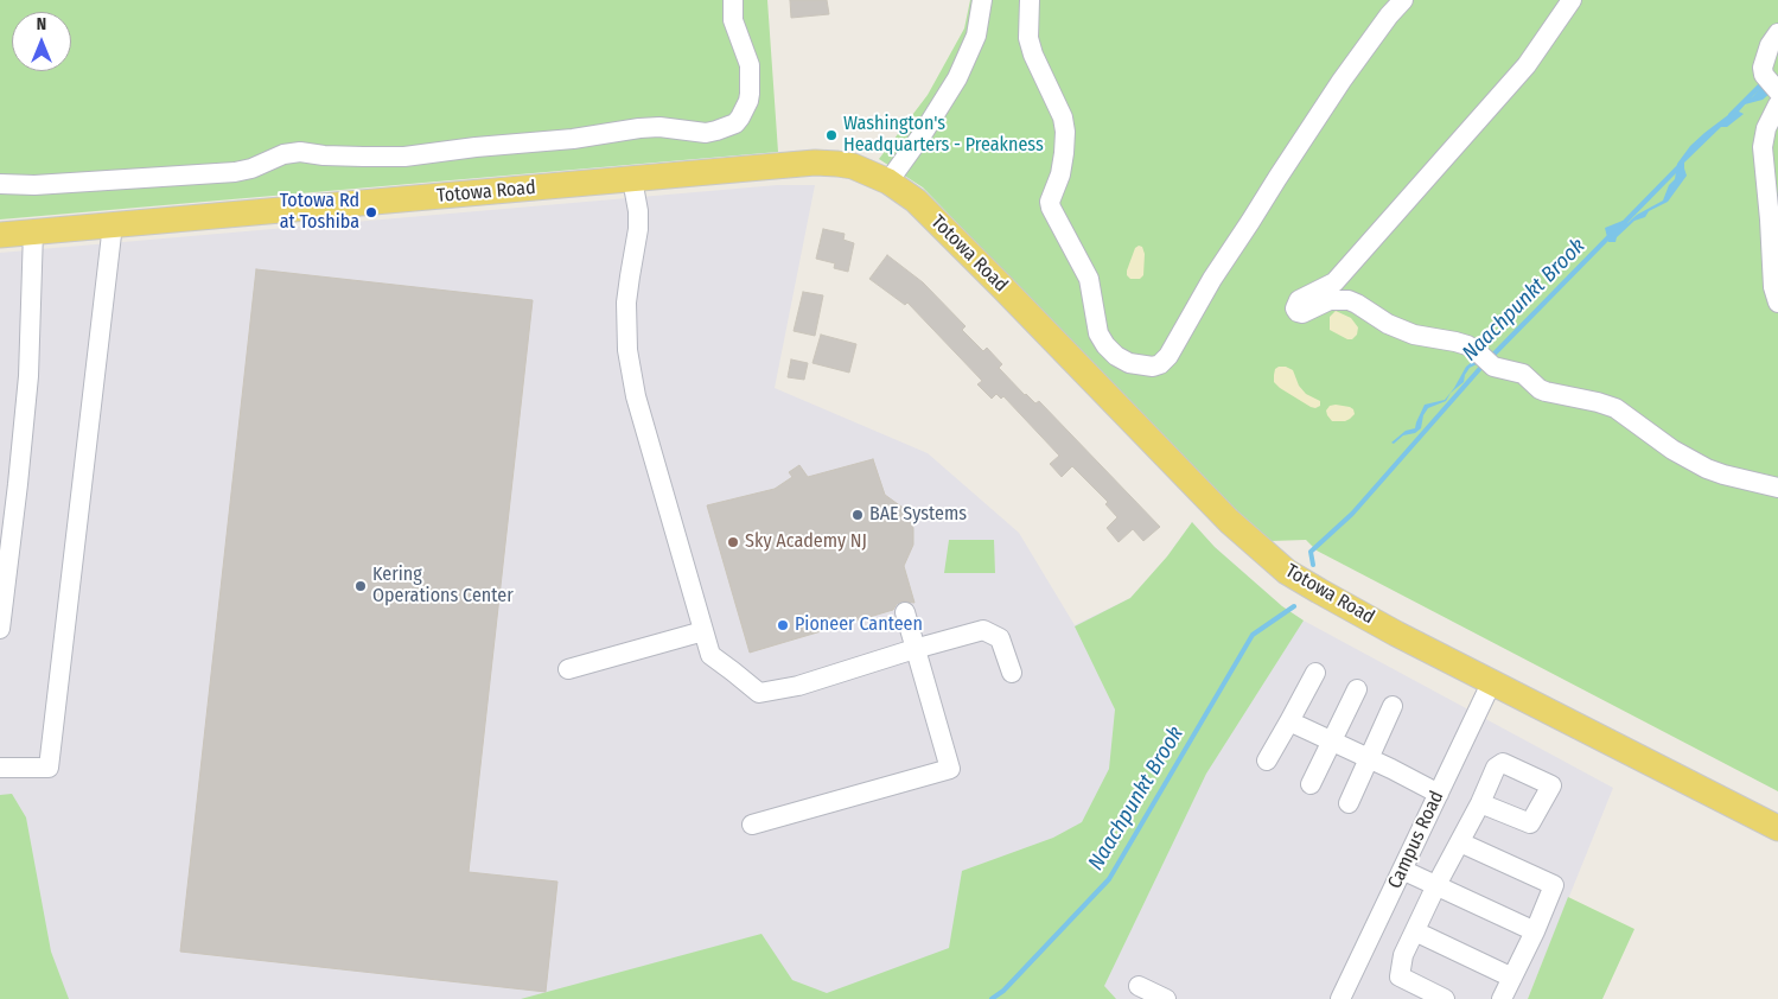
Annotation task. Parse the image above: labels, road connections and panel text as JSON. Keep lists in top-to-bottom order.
{
  "streets": {
    "main road": ["Totowa Road"],
    "street": ["Campus Road"]
  },
  "crossings": [
    ["Totowa Road", "Campus Road"]
  ],
  "water": ["Naachpunkt Brook"],
  "places": [
    "Washington's Headquarters - Preakness",
    "Totowa Rd at Toshiba",
    "BAE Systems",
    "Sky Academy NJ",
    "Kering Operations Center",
    "Pioneer Canteen"
  ],
  "north": "top"
}
